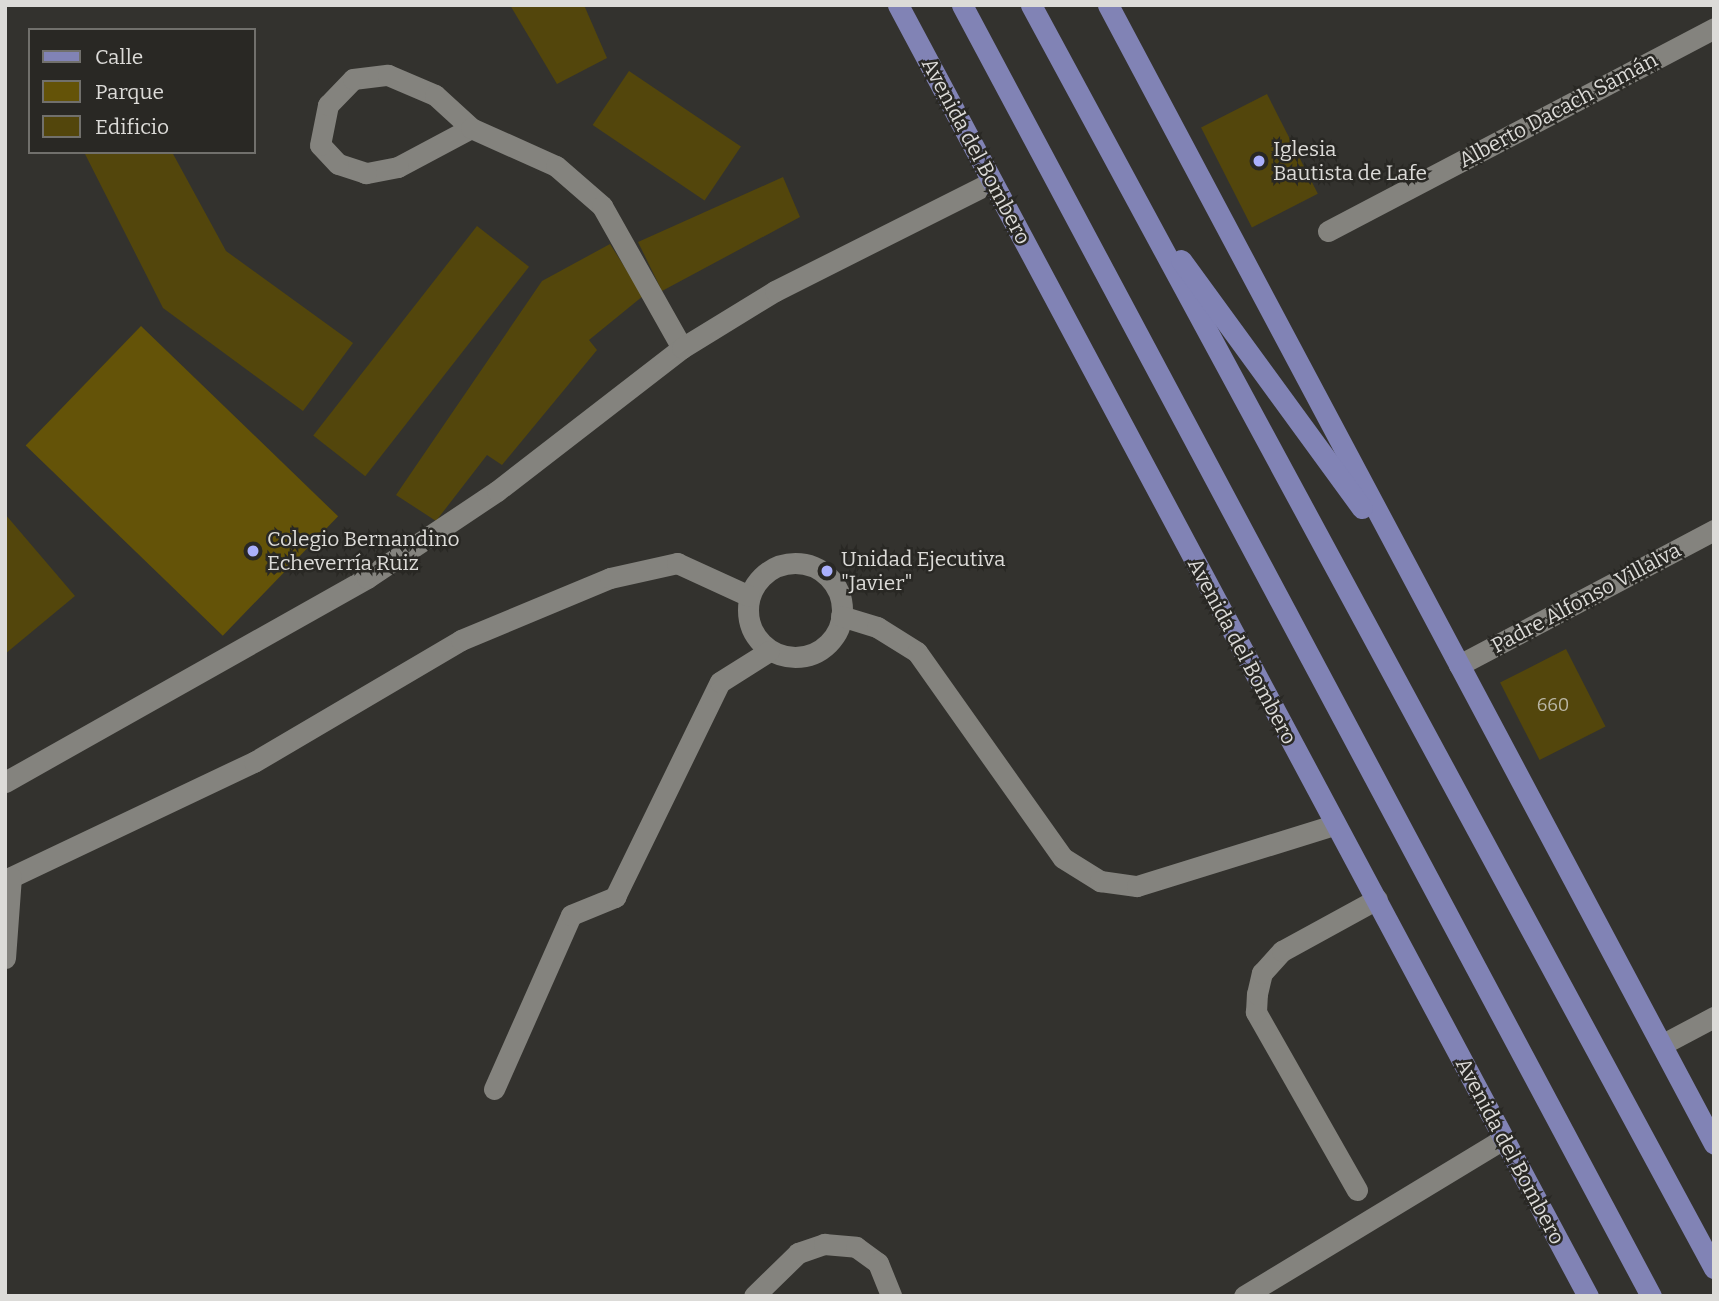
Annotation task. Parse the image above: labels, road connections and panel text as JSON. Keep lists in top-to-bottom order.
{
  "streets": {
    "main road": ["Avenida del Bombero"],
    "street": ["Alberto Dacach Samán", "Padre Alfonso Villalva"]
  },
  "places": ["Iglesia Bautista de Lafe", "Colegio Bernandino Echeverría Ruiz", "Unidad Ejecutiva \"Javier\""],
  "house_numbers": ["660"],
  "legend": ["Calle", "Parque", "Edificio"]
}
